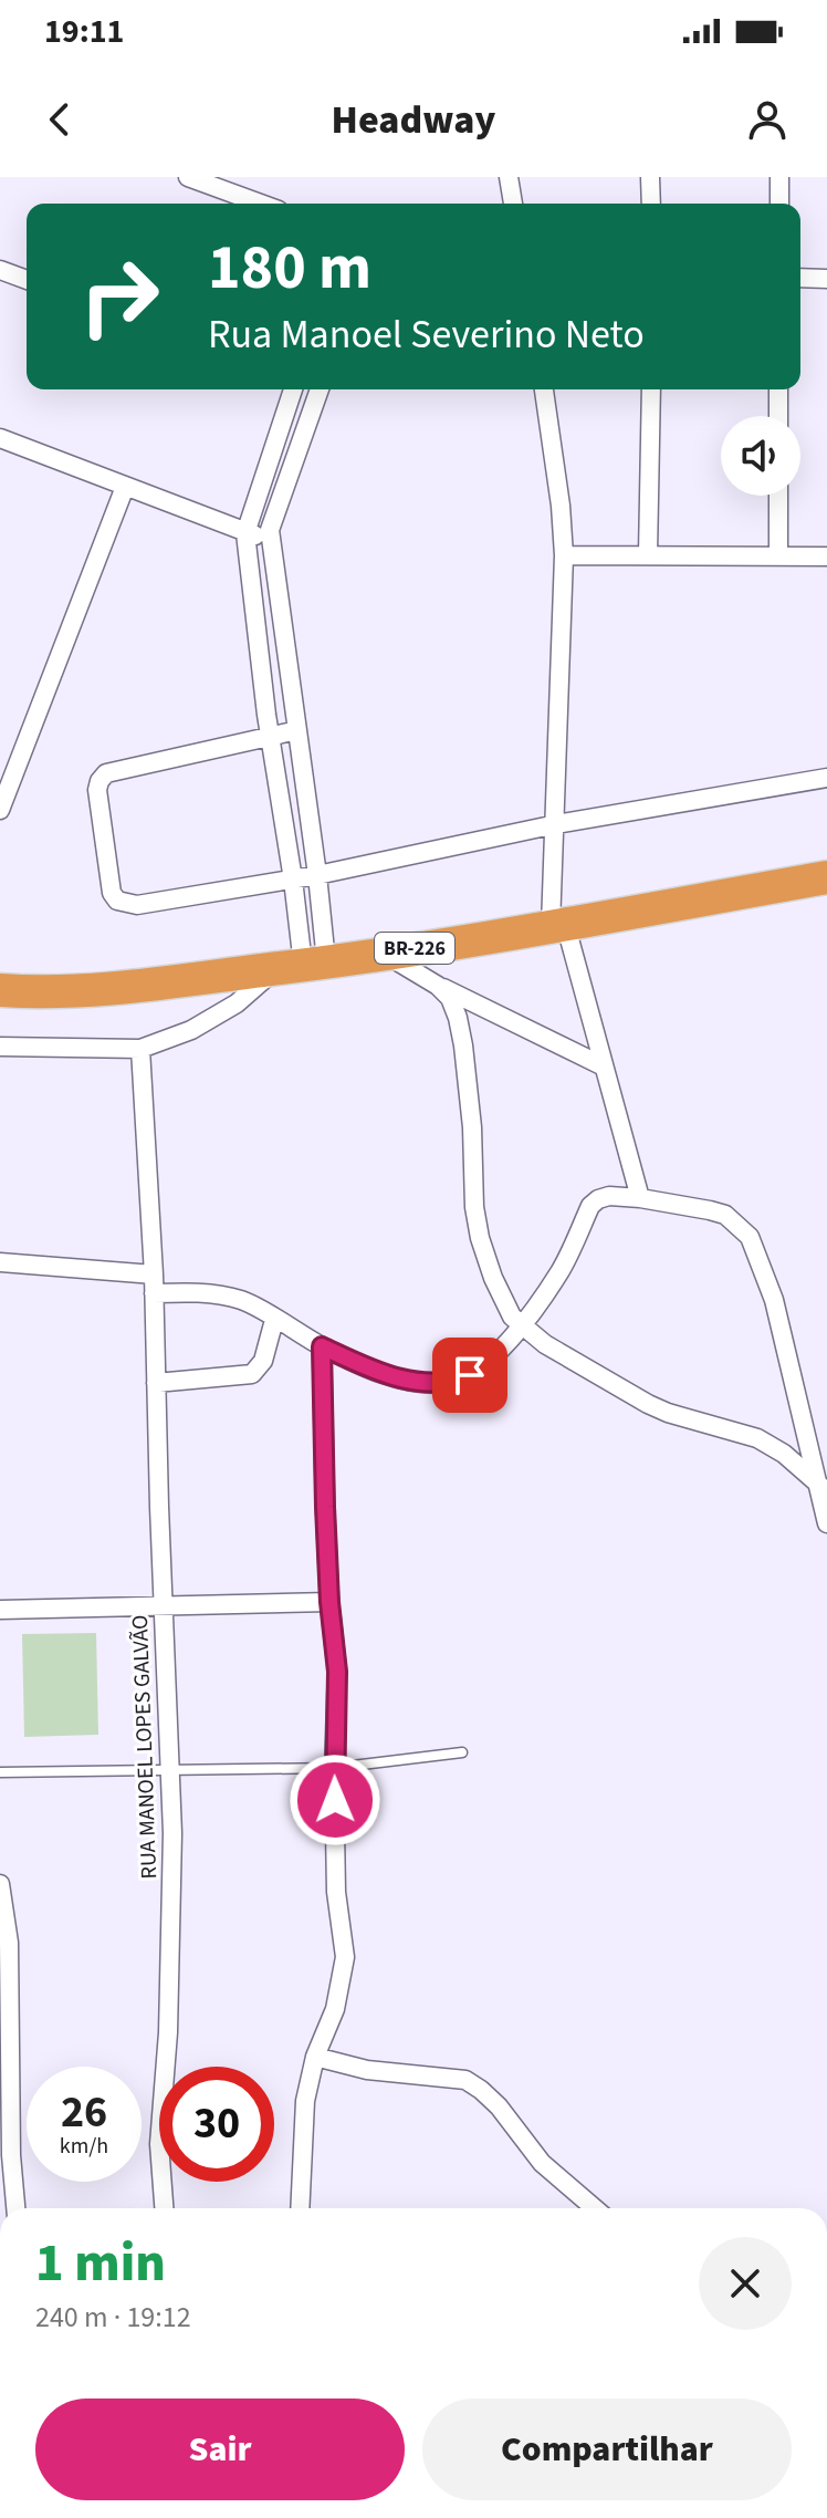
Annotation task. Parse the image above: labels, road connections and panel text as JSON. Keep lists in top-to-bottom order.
{
  "streets": {
    "highway": ["BR-226"],
    "street": ["RUA MANOEL LOPES GALVÃO"]
  },
  "page": {
    "status": "19:11",
    "header": "Headway",
    "turn": ["180 m", "Rua Manoel Severino Neto"],
    "speed": "26 km/h",
    "limit": "30",
    "heading": ["1 min", "240 m · 19:12"],
    "buttons": ["Sair", "Compartilhar"]
  }
}
